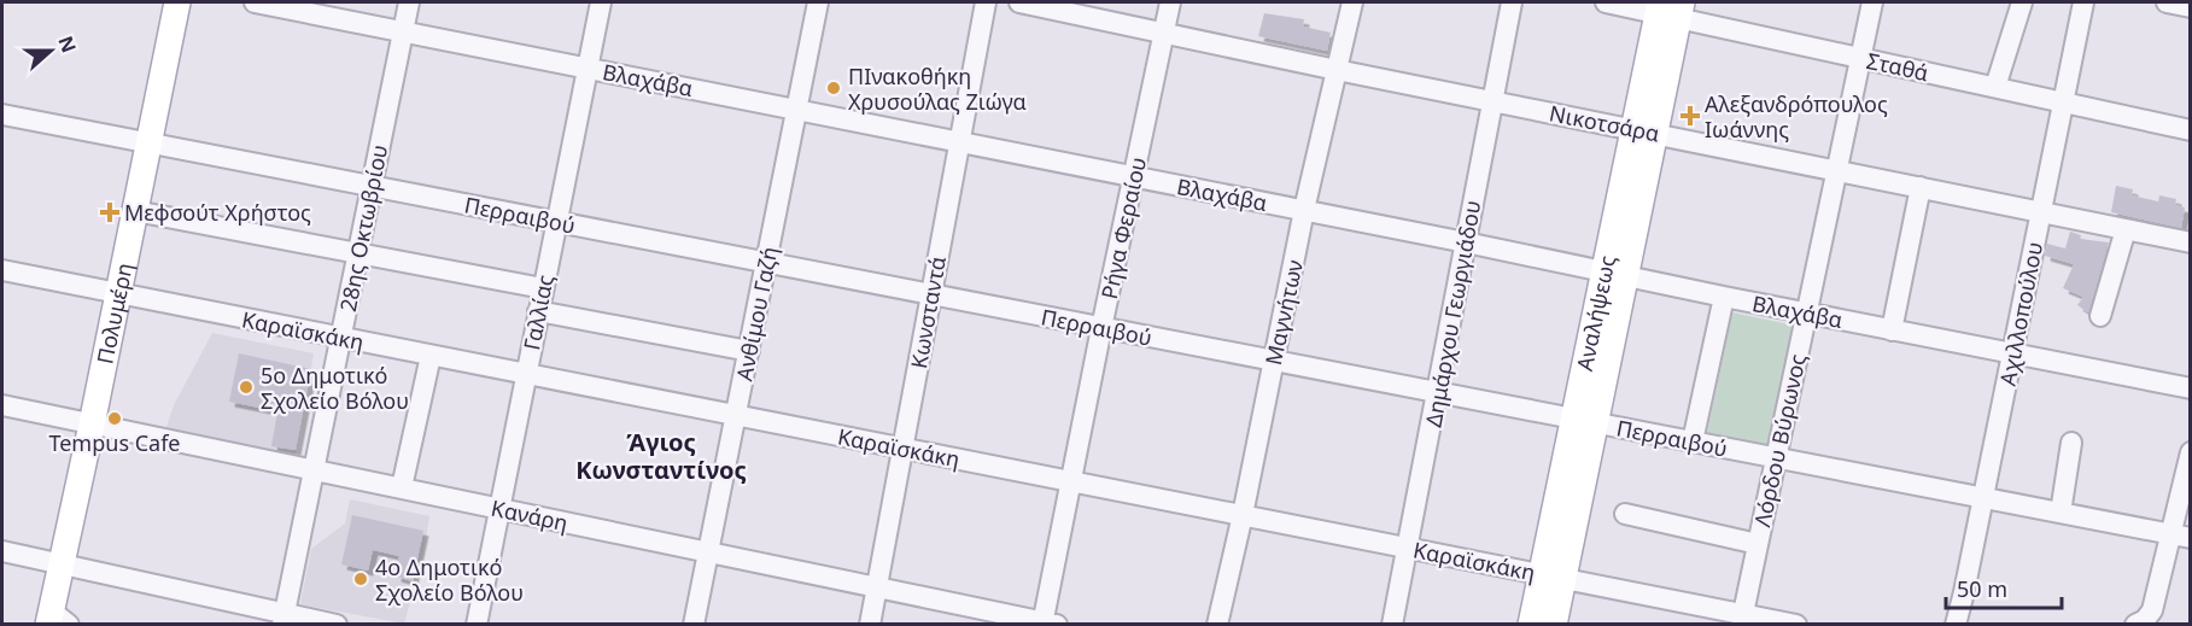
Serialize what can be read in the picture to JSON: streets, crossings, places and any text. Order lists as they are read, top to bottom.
{
  "streets": {
    "main road": ["Πολυμέρη", "Αναλήψεως"],
    "street": [
      "Σταθά",
      "Βλαχάβα",
      "Νικοτσάρα",
      "Περραιβού",
      "28ης Οκτωβρίου",
      "Ρήγα Φεραίου",
      "Γαλλίας",
      "Κωνσταντά",
      "Μαγνήτων",
      "Ανθίμου Γαζή",
      "Δημάρχου Γεωργιάδου",
      "Αχιλλοπούλου",
      "Καραϊσκάκη",
      "Λόρδου Βύρωνος",
      "Κανάρη"
    ]
  },
  "crossings": [
    ["Σταθά", "Αναλήψεως"],
    ["Σταθά", "Αχιλλοπούλου"],
    ["Σταθά", "Λόρδου Βύρωνος"],
    ["Βλαχάβα", "28ης Οκτωβρίου"],
    ["Βλαχάβα", "Ρήγα Φεραίου"],
    ["Βλαχάβα", "Γαλλίας"],
    ["Βλαχάβα", "Κωνσταντά"],
    ["Βλαχάβα", "Μαγνήτων"],
    ["Βλαχάβα", "Ανθίμου Γαζή"],
    ["Βλαχάβα", "Δημάρχου Γεωργιάδου"],
    ["Βλαχάβα", "Αναλήψεως"],
    ["Βλαχάβα", "Αχιλλοπούλου"],
    ["Βλαχάβα", "Λόρδου Βύρωνος"],
    ["Νικοτσάρα", "Ρήγα Φεραίου"],
    ["Νικοτσάρα", "Μαγνήτων"],
    ["Νικοτσάρα", "Δημάρχου Γεωργιάδου"],
    ["Νικοτσάρα", "Αναλήψεως"],
    ["Νικοτσάρα", "Αχιλλοπούλου"],
    ["Νικοτσάρα", "Λόρδου Βύρωνος"],
    ["Περραιβού", "28ης Οκτωβρίου"],
    ["Περραιβού", "Ρήγα Φεραίου"],
    ["Περραιβού", "Γαλλίας"],
    ["Περραιβού", "Κωνσταντά"],
    ["Περραιβού", "Μαγνήτων"],
    ["Περραιβού", "Πολυμέρη"],
    ["Περραιβού", "Ανθίμου Γαζή"],
    ["Περραιβού", "Δημάρχου Γεωργιάδου"],
    ["Περραιβού", "Αναλήψεως"],
    ["Περραιβού", "Αχιλλοπούλου"],
    ["Περραιβού", "Λόρδου Βύρωνος"],
    ["28ης Οκτωβρίου", "Καραϊσκάκη"],
    ["28ης Οκτωβρίου", "Κανάρη"],
    ["Ρήγα Φεραίου", "Καραϊσκάκη"],
    ["Ρήγα Φεραίου", "Κανάρη"],
    ["Γαλλίας", "Καραϊσκάκη"],
    ["Γαλλίας", "Κανάρη"],
    ["Κωνσταντά", "Καραϊσκάκη"],
    ["Κωνσταντά", "Κανάρη"],
    ["Μαγνήτων", "Καραϊσκάκη"],
    ["Πολυμέρη", "Καραϊσκάκη"],
    ["Πολυμέρη", "Κανάρη"],
    ["Ανθίμου Γαζή", "Καραϊσκάκη"],
    ["Ανθίμου Γαζή", "Κανάρη"],
    ["Δημάρχου Γεωργιάδου", "Καραϊσκάκη"],
    ["Αναλήψεως", "Καραϊσκάκη"],
    ["Καραϊσκάκη", "Λόρδου Βύρωνος"]
  ],
  "districts": ["Άγιος Κωνσταντίνος"],
  "places": {
    "other": [
      "ΠΙνακοθήκη Χρυσούλας Ζιώγα",
      "5ο Δημοτικό Σχολείο Βόλου",
      "Tempus Cafe",
      "4ο Δημοτικό Σχολείο Βόλου"
    ],
    "health": ["Αλεξανδρόπουλος Ιωάννης", "Μεφσούτ Χρήστος"]
  },
  "scale_bar": "50 m",
  "north": "right"
}
